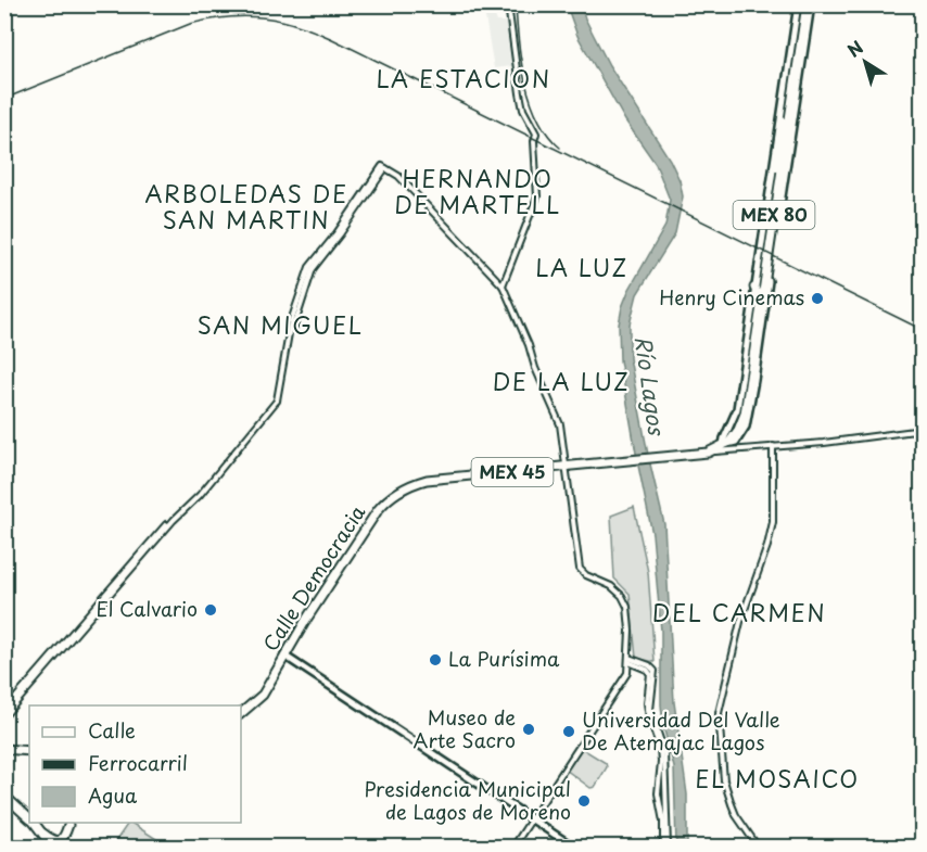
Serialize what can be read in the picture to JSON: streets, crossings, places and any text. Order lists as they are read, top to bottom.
{
  "streets": {
    "highway": ["MEX 80", "MEX 45", "Calle Democracia"]
  },
  "crossings": [
    ["MEX 80", "MEX 45"],
    ["MEX 45", "Calle Democracia"]
  ],
  "districts": [
    "LA ESTACION",
    "HERNANDO DE MARTELL",
    "ARBOLEDAS DE SAN MARTIN",
    "LA LUZ",
    "SAN MIGUEL",
    "DE LA LUZ",
    "DEL CARMEN",
    "EL MOSAICO"
  ],
  "water": ["Río Lagos"],
  "places": [
    "Henry Cinemas",
    "El Calvario",
    "La Purísima",
    "Museo de Arte Sacro",
    "Universidad Del Valle De Atemajac Lagos",
    "Presidencia Municipal de Lagos de Moreno"
  ],
  "legend": ["Calle", "Ferrocarril", "Agua"],
  "north": "top left"
}
